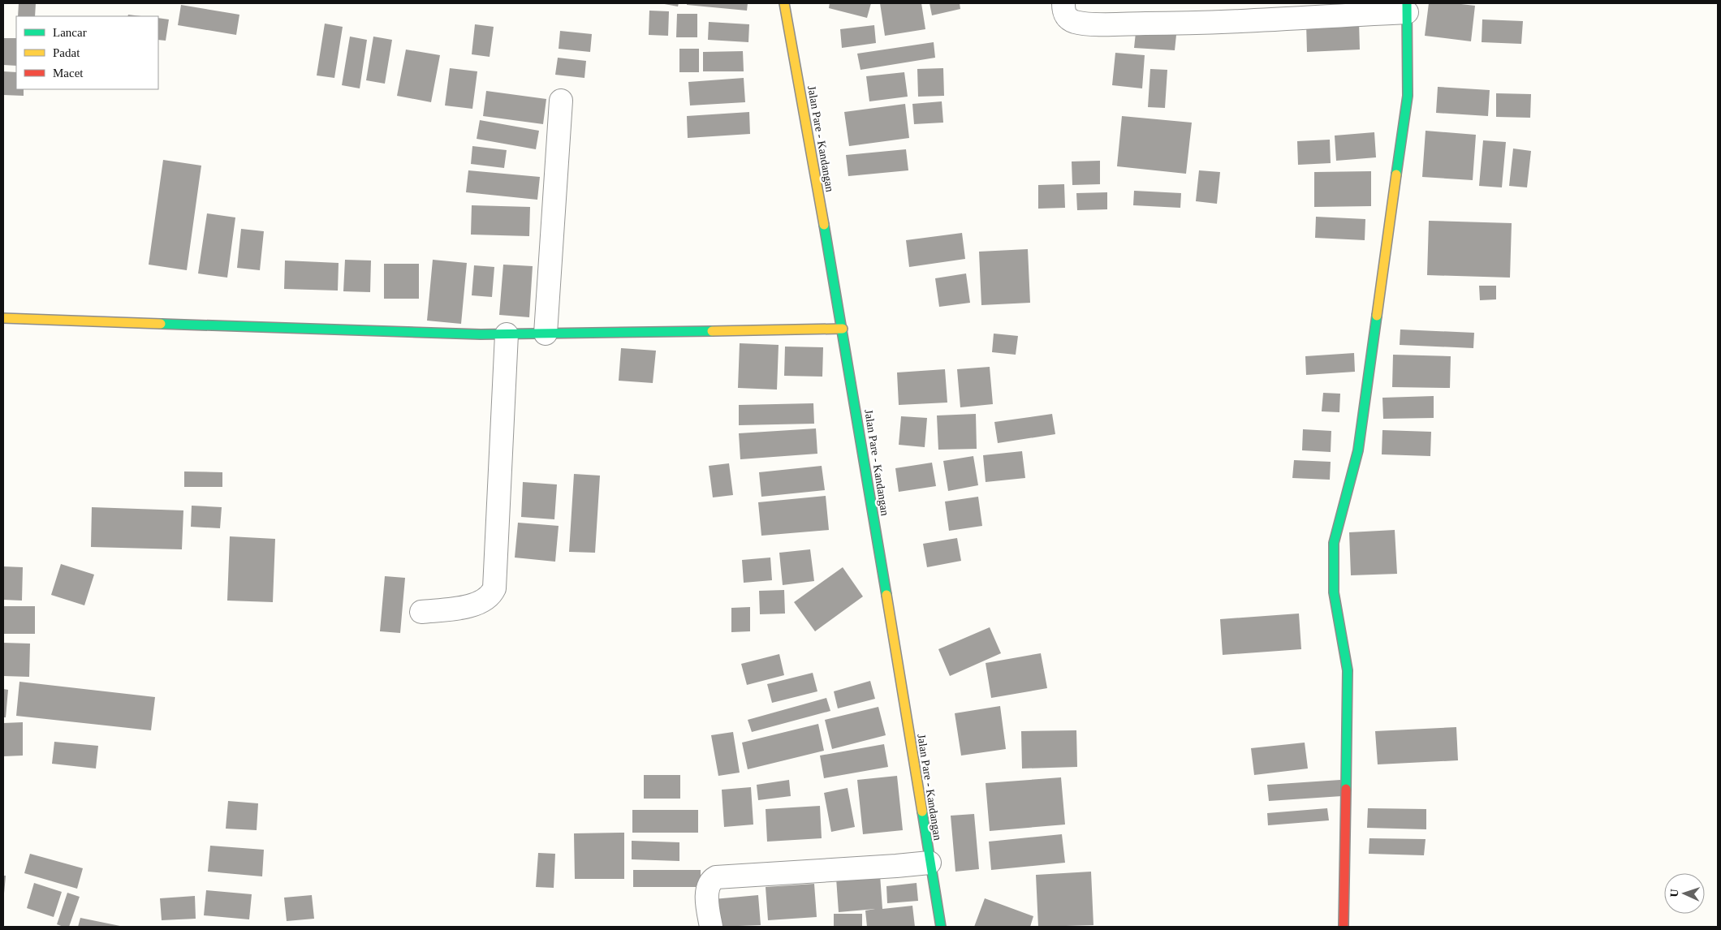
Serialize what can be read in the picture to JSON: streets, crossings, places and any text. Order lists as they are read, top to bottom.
{
  "streets": {
    "street": ["Jalan Pare - Kandangan"]
  },
  "legend": ["Lancar", "Padat", "Macet"],
  "north": "left"
}
